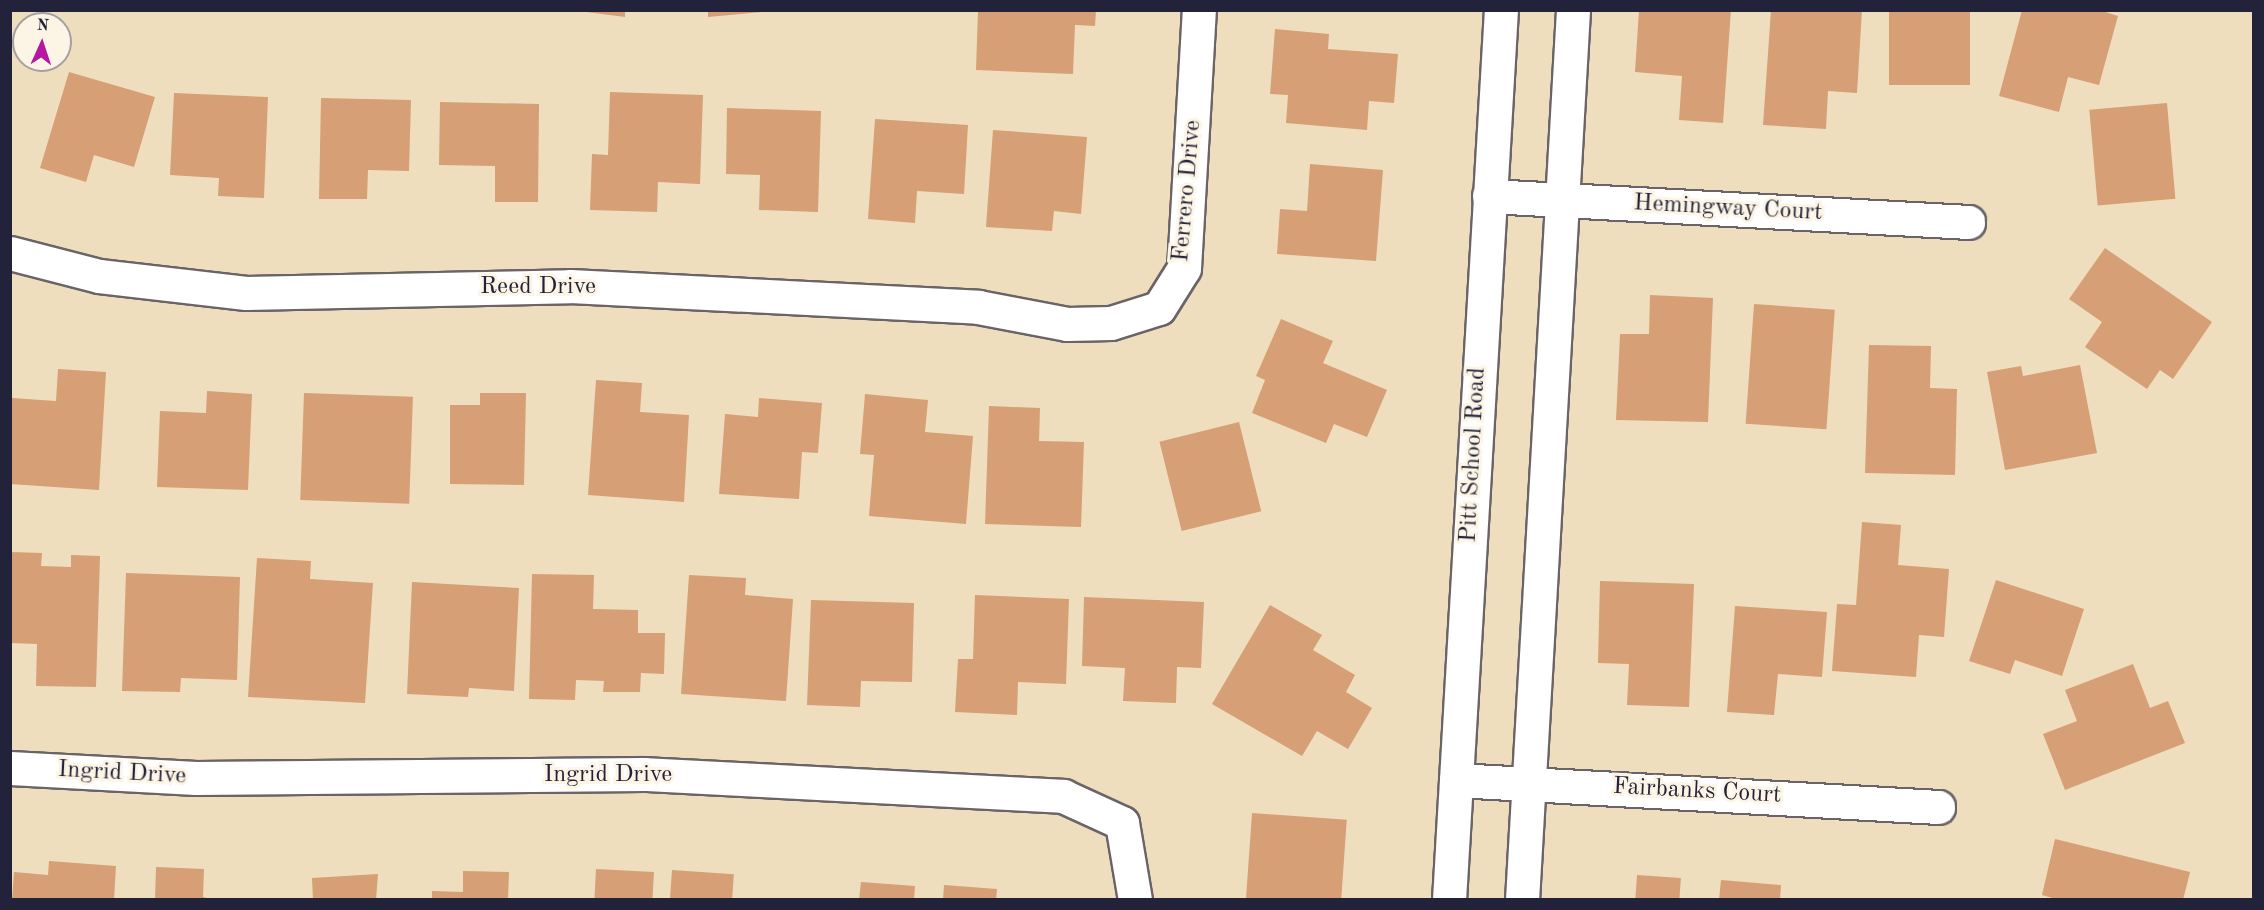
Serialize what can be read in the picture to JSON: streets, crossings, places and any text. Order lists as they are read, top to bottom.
{
  "streets": {
    "street": [
      "Ferrero Drive",
      "Hemingway Court",
      "Reed Drive",
      "Pitt School Road",
      "Ingrid Drive",
      "Fairbanks Court"
    ]
  },
  "crossings": [
    ["Ferrero Drive", "Reed Drive"],
    ["Hemingway Court", "Pitt School Road"],
    ["Pitt School Road", "Fairbanks Court"]
  ],
  "north": "top"
}
